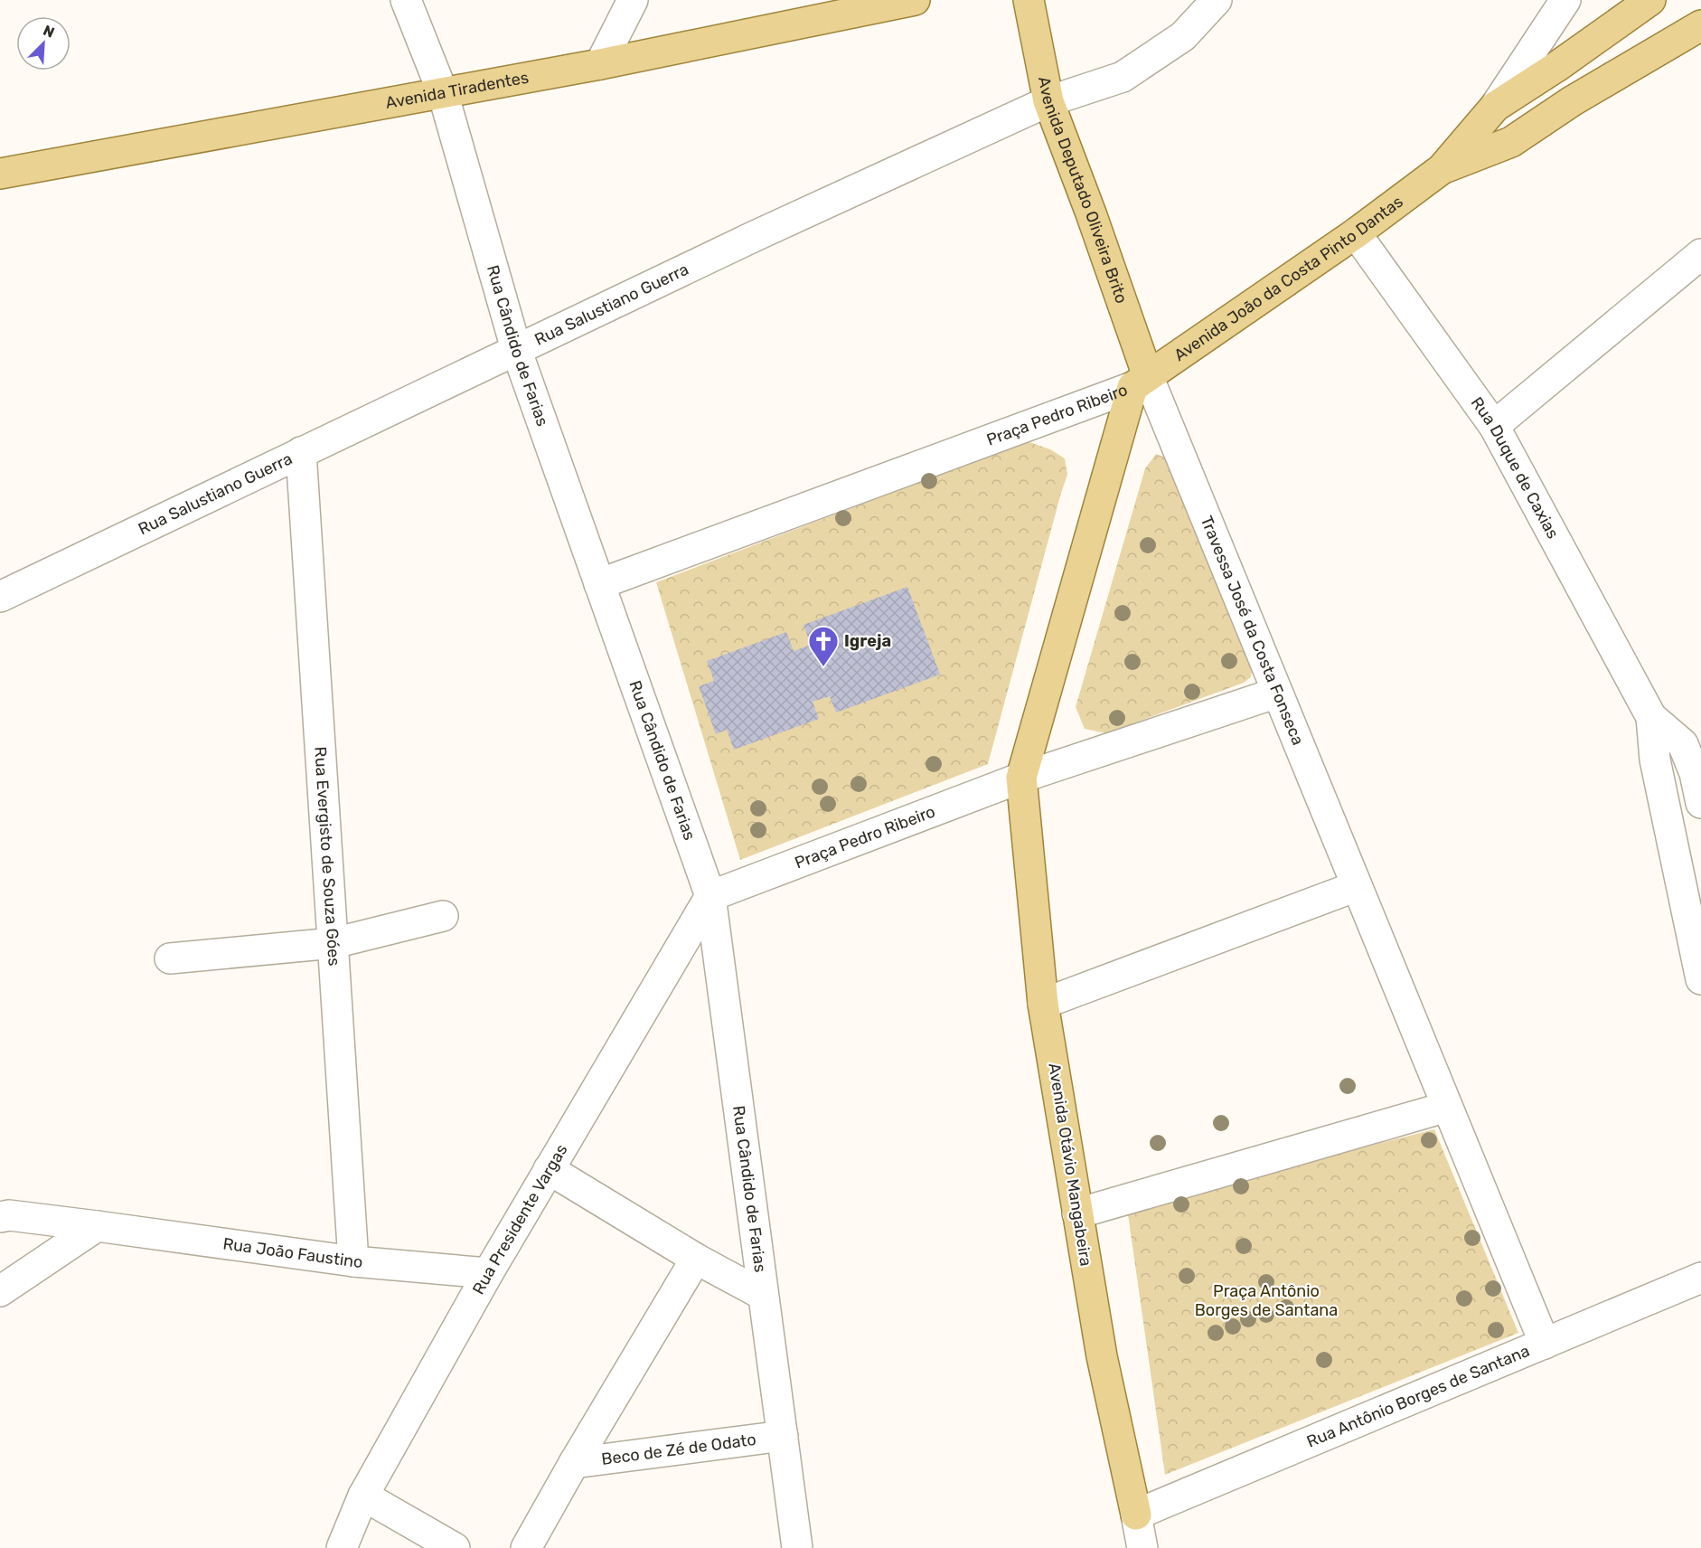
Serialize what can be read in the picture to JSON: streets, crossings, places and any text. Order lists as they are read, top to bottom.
{
  "streets": {
    "main road": [
      "Avenida Tiradentes",
      "Avenida Deputado Oliveira Brito",
      "Avenida João da Costa Pinto Dantas",
      "Praça Pedro Ribeiro",
      "Avenida Otávio Mangabeira"
    ],
    "street": [
      "Rua Salustiano Guerra",
      "Rua Cândido de Farias",
      "Rua Duque de Caxias",
      "Travessa José da Costa Fonseca",
      "Rua Evergisto de Souza Góes",
      "Rua Presidente Vargas",
      "Rua João Faustino",
      "Rua Antônio Borges de Santana",
      "Beco de Zé de Odato"
    ]
  },
  "crossings": [
    ["Avenida Tiradentes", "Rua Cândido de Farias"],
    ["Avenida Deputado Oliveira Brito", "Avenida João da Costa Pinto Dantas"],
    ["Avenida Deputado Oliveira Brito", "Rua Salustiano Guerra"],
    ["Avenida Deputado Oliveira Brito", "Praça Pedro Ribeiro"],
    ["Avenida Deputado Oliveira Brito", "Travessa José da Costa Fonseca"],
    ["Avenida João da Costa Pinto Dantas", "Praça Pedro Ribeiro"],
    ["Avenida João da Costa Pinto Dantas", "Rua Duque de Caxias"],
    ["Avenida João da Costa Pinto Dantas", "Travessa José da Costa Fonseca"],
    ["Rua Salustiano Guerra", "Rua Cândido de Farias"],
    ["Rua Salustiano Guerra", "Rua Evergisto de Souza Góes"],
    ["Rua Cândido de Farias", "Praça Pedro Ribeiro"],
    ["Rua Cândido de Farias", "Rua Presidente Vargas"],
    ["Rua Cândido de Farias", "Beco de Zé de Odato"],
    ["Praça Pedro Ribeiro", "Travessa José da Costa Fonseca"],
    ["Praça Pedro Ribeiro", "Avenida Otávio Mangabeira"],
    ["Praça Pedro Ribeiro", "Rua Presidente Vargas"],
    ["Rua Evergisto de Souza Góes", "Rua João Faustino"],
    ["Avenida Otávio Mangabeira", "Rua Antônio Borges de Santana"],
    ["Rua Presidente Vargas", "Rua João Faustino"]
  ],
  "parks": ["Praça Antônio Borges de Santana"],
  "places": {
    "church": ["Igreja"]
  },
  "north": "top right"
}
